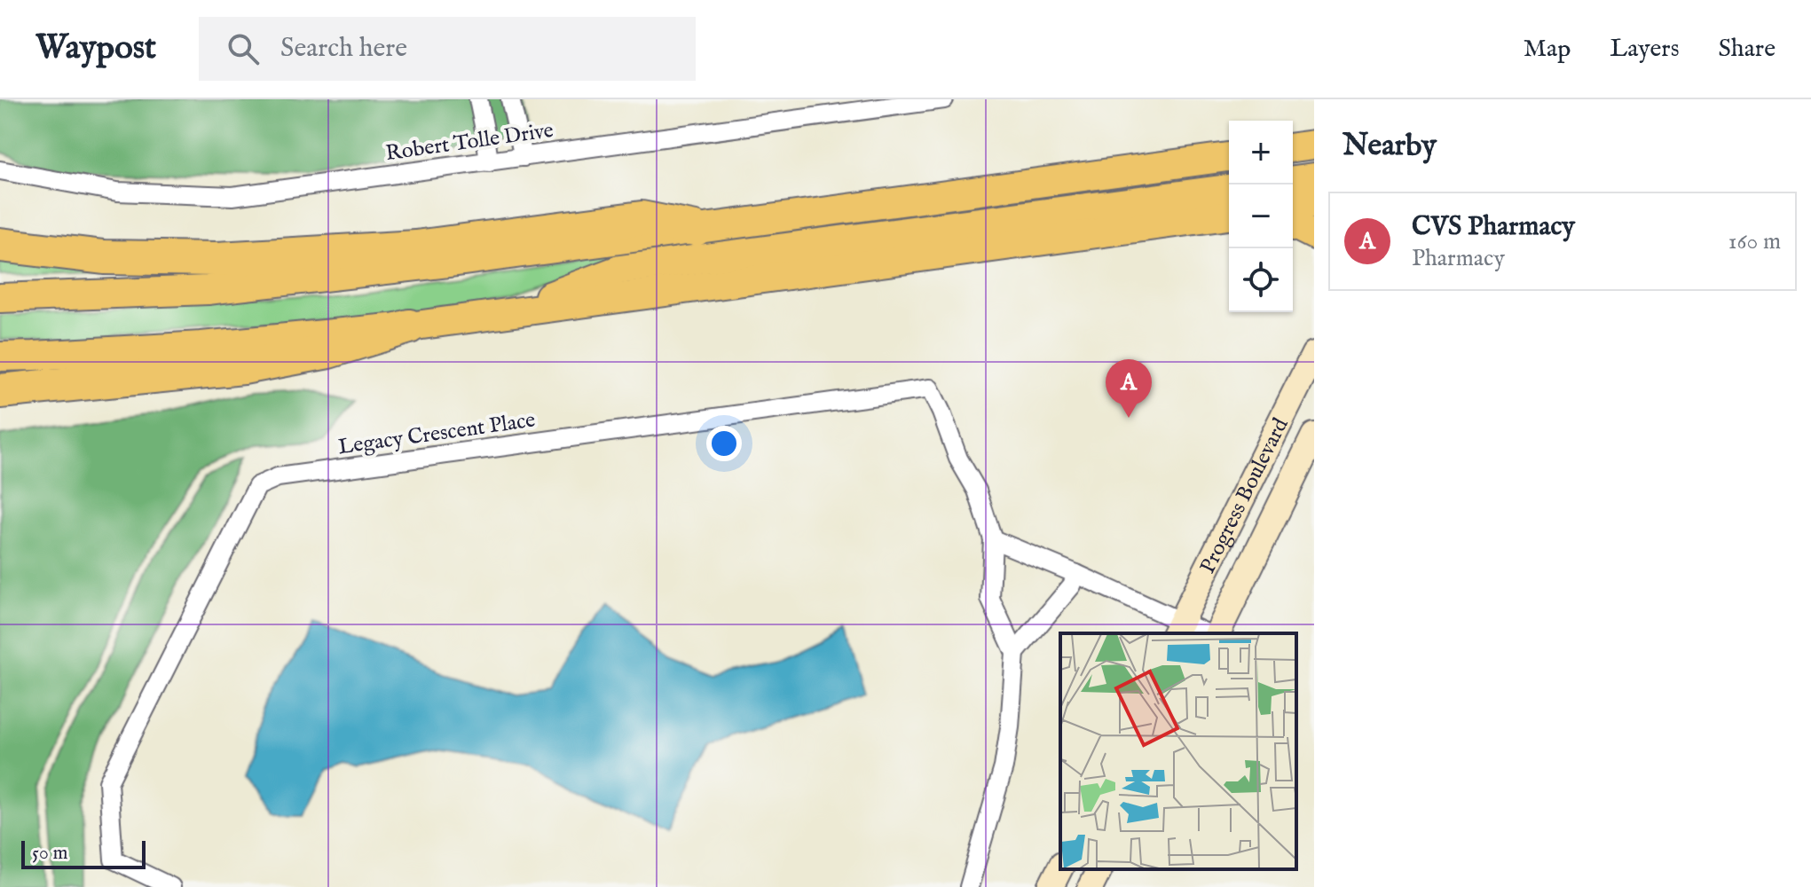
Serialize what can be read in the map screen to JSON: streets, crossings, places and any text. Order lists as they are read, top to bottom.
{
  "streets": {
    "main road": ["Progress Boulevard"],
    "street": ["Robert Tolle Drive", "Legacy Crescent Place"]
  },
  "scale_bar": "50 m",
  "page": {
    "header": "Waypost",
    "search": "Search here",
    "nav": ["Map", "Layers", "Share"],
    "heading": "Nearby",
    "map_buttons": ["+", "−"],
    "list": [
      {
        "mark": "A",
        "name": "CVS Pharmacy",
        "note": "Pharmacy",
        "value": "160 m"
      }
    ],
    "pins": "A",
    "scale": "50 m"
  }
}
